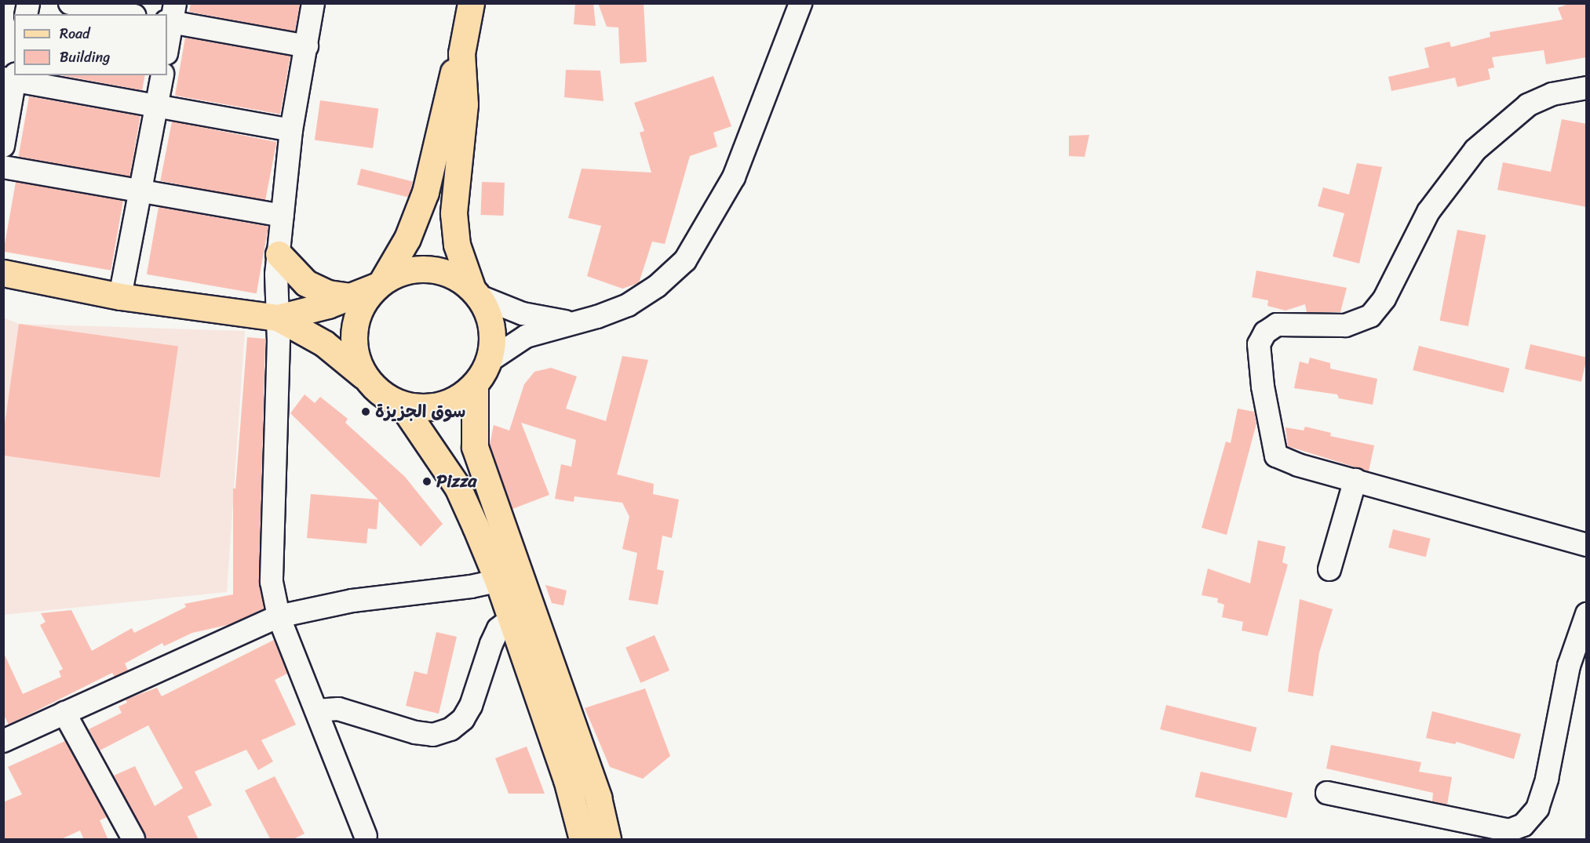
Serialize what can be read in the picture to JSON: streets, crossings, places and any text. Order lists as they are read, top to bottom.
{
  "places": ["سوق الجزيزة", "Pizza"],
  "legend": ["Road", "Building"]
}
